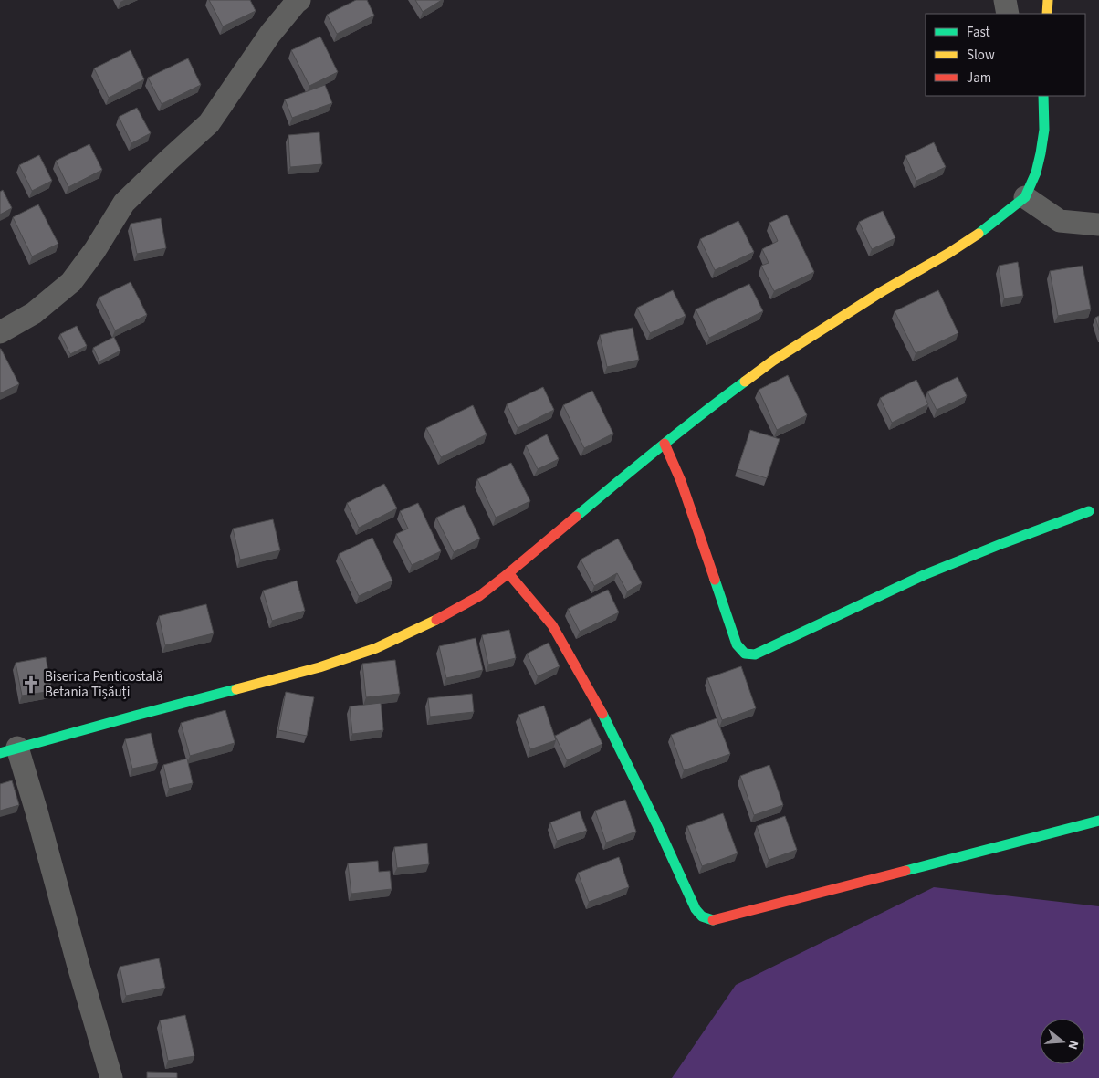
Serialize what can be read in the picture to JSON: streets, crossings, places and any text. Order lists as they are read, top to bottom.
{
  "places": {
    "church": ["Biserica Penticostală Betania Tișăuți"]
  },
  "legend": ["Fast", "Slow", "Jam"],
  "north": "right"
}
